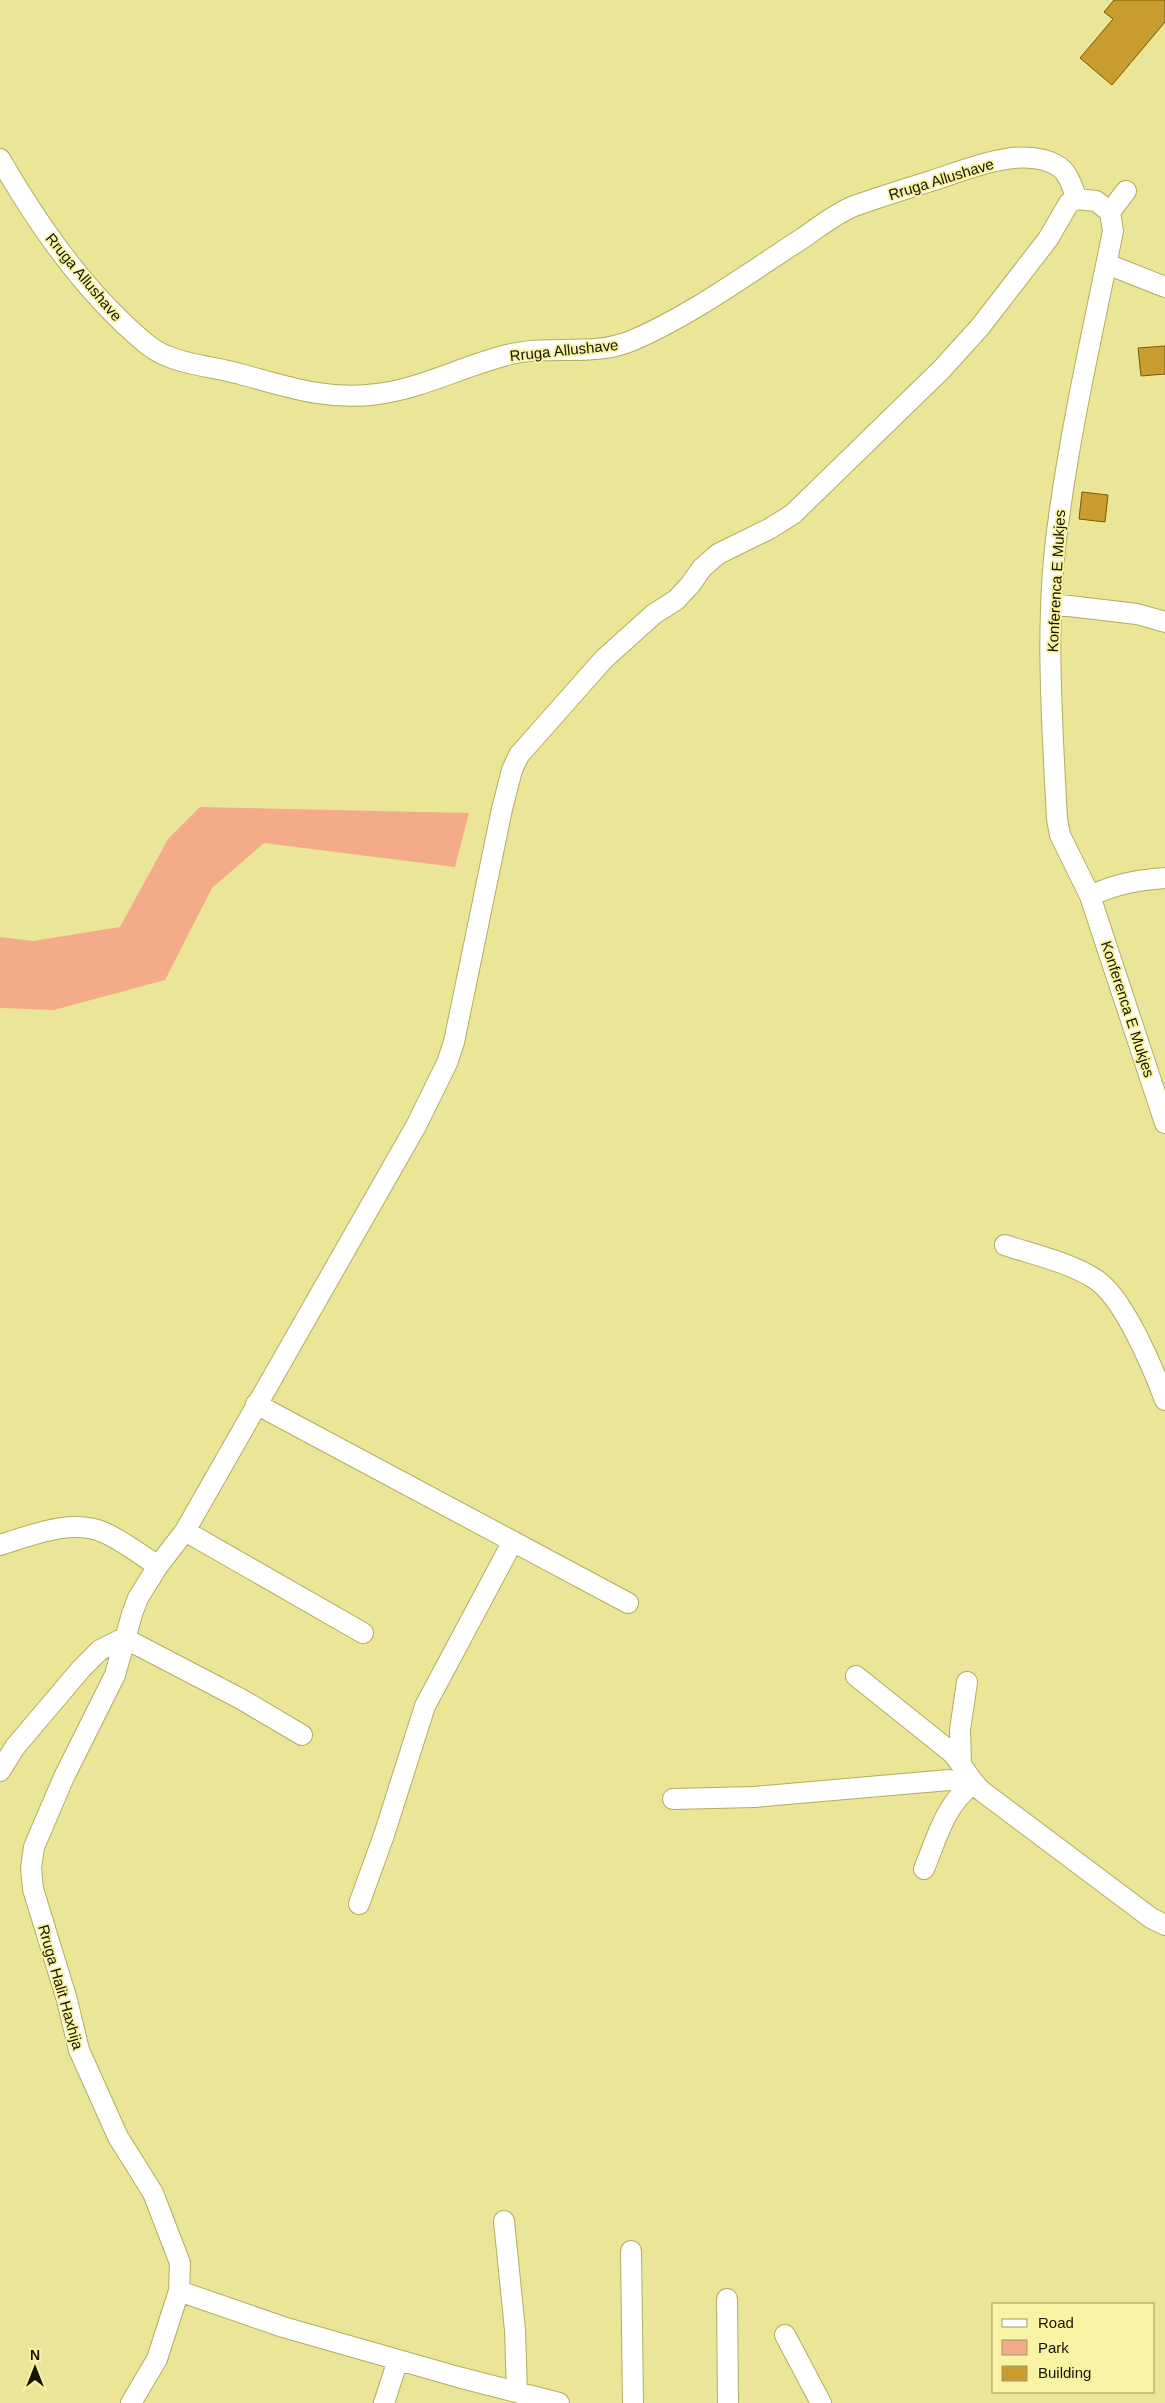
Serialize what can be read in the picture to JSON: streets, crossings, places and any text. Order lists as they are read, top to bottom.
{
  "streets": {
    "street": ["Rruga Allushave", "Konferenca E Mukjes", "Rruga Halit Haxhija"]
  },
  "crossings": [
    ["Rruga Allushave", "Rruga Halit Haxhija"]
  ],
  "legend": ["Road", "Park", "Building"],
  "north": "top"
}
